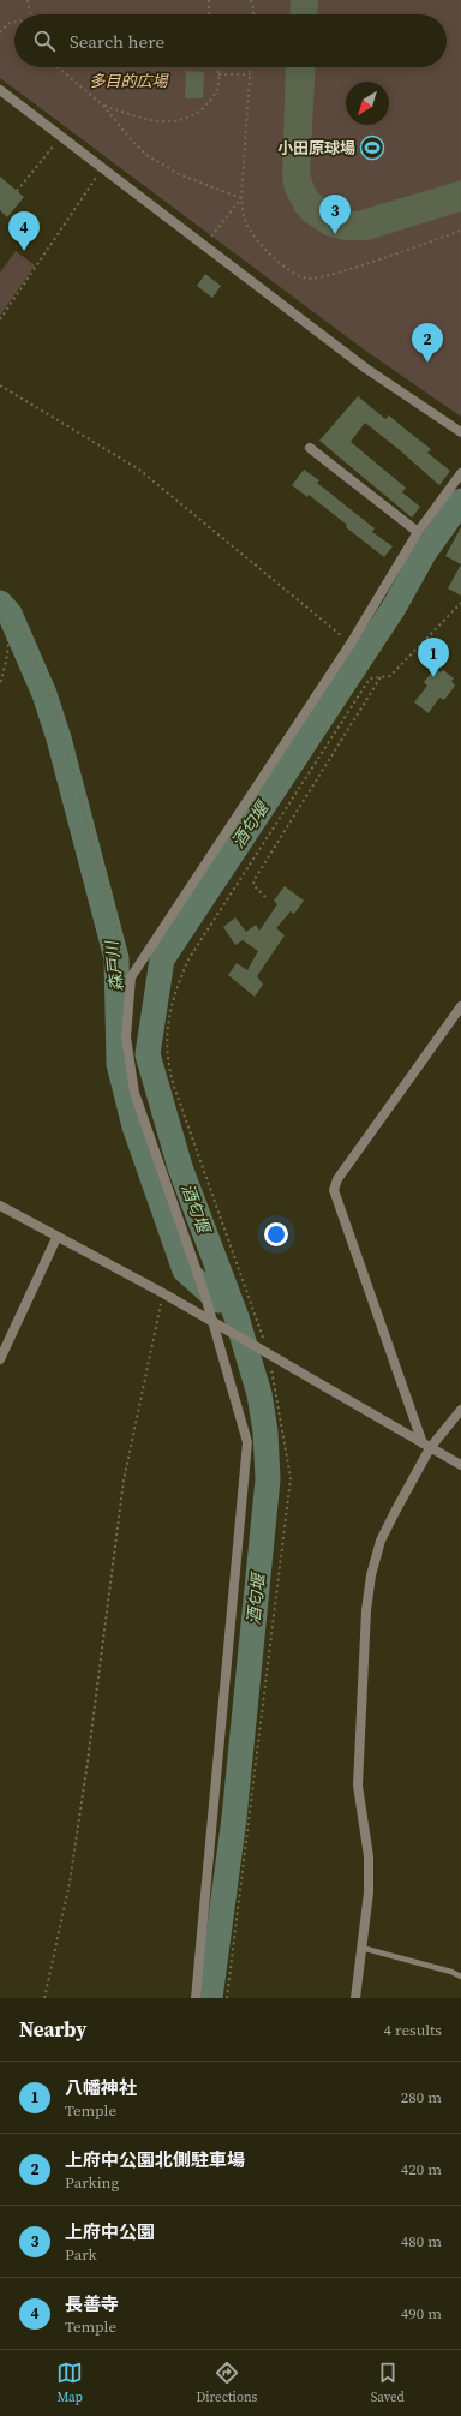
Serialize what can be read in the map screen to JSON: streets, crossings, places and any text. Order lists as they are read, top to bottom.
{
  "water": ["酒匂堰", "森戸川"],
  "parks": ["多目的広場"],
  "places": {
    "sports": ["小田原球場"]
  },
  "north": "bottom left",
  "page": {
    "search": "Search here",
    "pins": [
      "3",
      "4",
      "2",
      "1"
    ],
    "heading": ["Nearby", "4 results"],
    "list": [
      {
        "mark": "1",
        "name": "八幡神社",
        "note": "Temple",
        "value": "280 m"
      },
      {
        "mark": "2",
        "name": "上府中公園北側駐車場",
        "note": "Parking",
        "value": "420 m"
      },
      {
        "mark": "3",
        "name": "上府中公園",
        "note": "Park",
        "value": "480 m"
      },
      {
        "mark": "4",
        "name": "長善寺",
        "note": "Temple",
        "value": "490 m"
      }
    ],
    "nav": ["Map", "Directions", "Saved"]
  }
}
